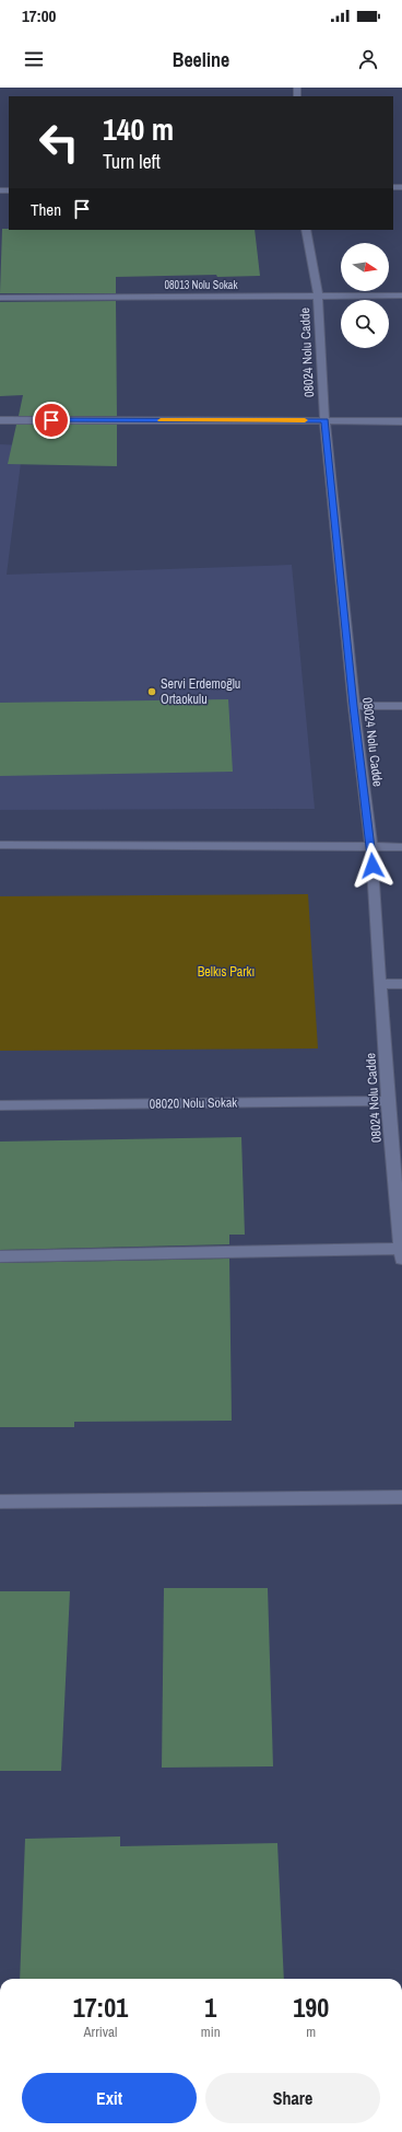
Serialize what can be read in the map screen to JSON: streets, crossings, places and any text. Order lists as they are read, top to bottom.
{
  "streets": {
    "street": ["08013 Nolu Sokak", "08024 Nolu Cadde", "08020 Nolu Sokak"]
  },
  "crossings": [
    ["08013 Nolu Sokak", "08024 Nolu Cadde"],
    ["08024 Nolu Cadde", "08020 Nolu Sokak"]
  ],
  "parks": ["Belkıs Parkı"],
  "places": ["Servi Erdemoğlu Ortaokulu"],
  "north": "right",
  "page": {
    "status": "17:00",
    "header": "Beeline",
    "turn": ["140 m", "Turn left"],
    "then": "Then",
    "eta": [
      "17:01",
      "Arrival",
      "1",
      "min",
      "190",
      "m"
    ],
    "buttons": ["Exit", "Share"]
  }
}
